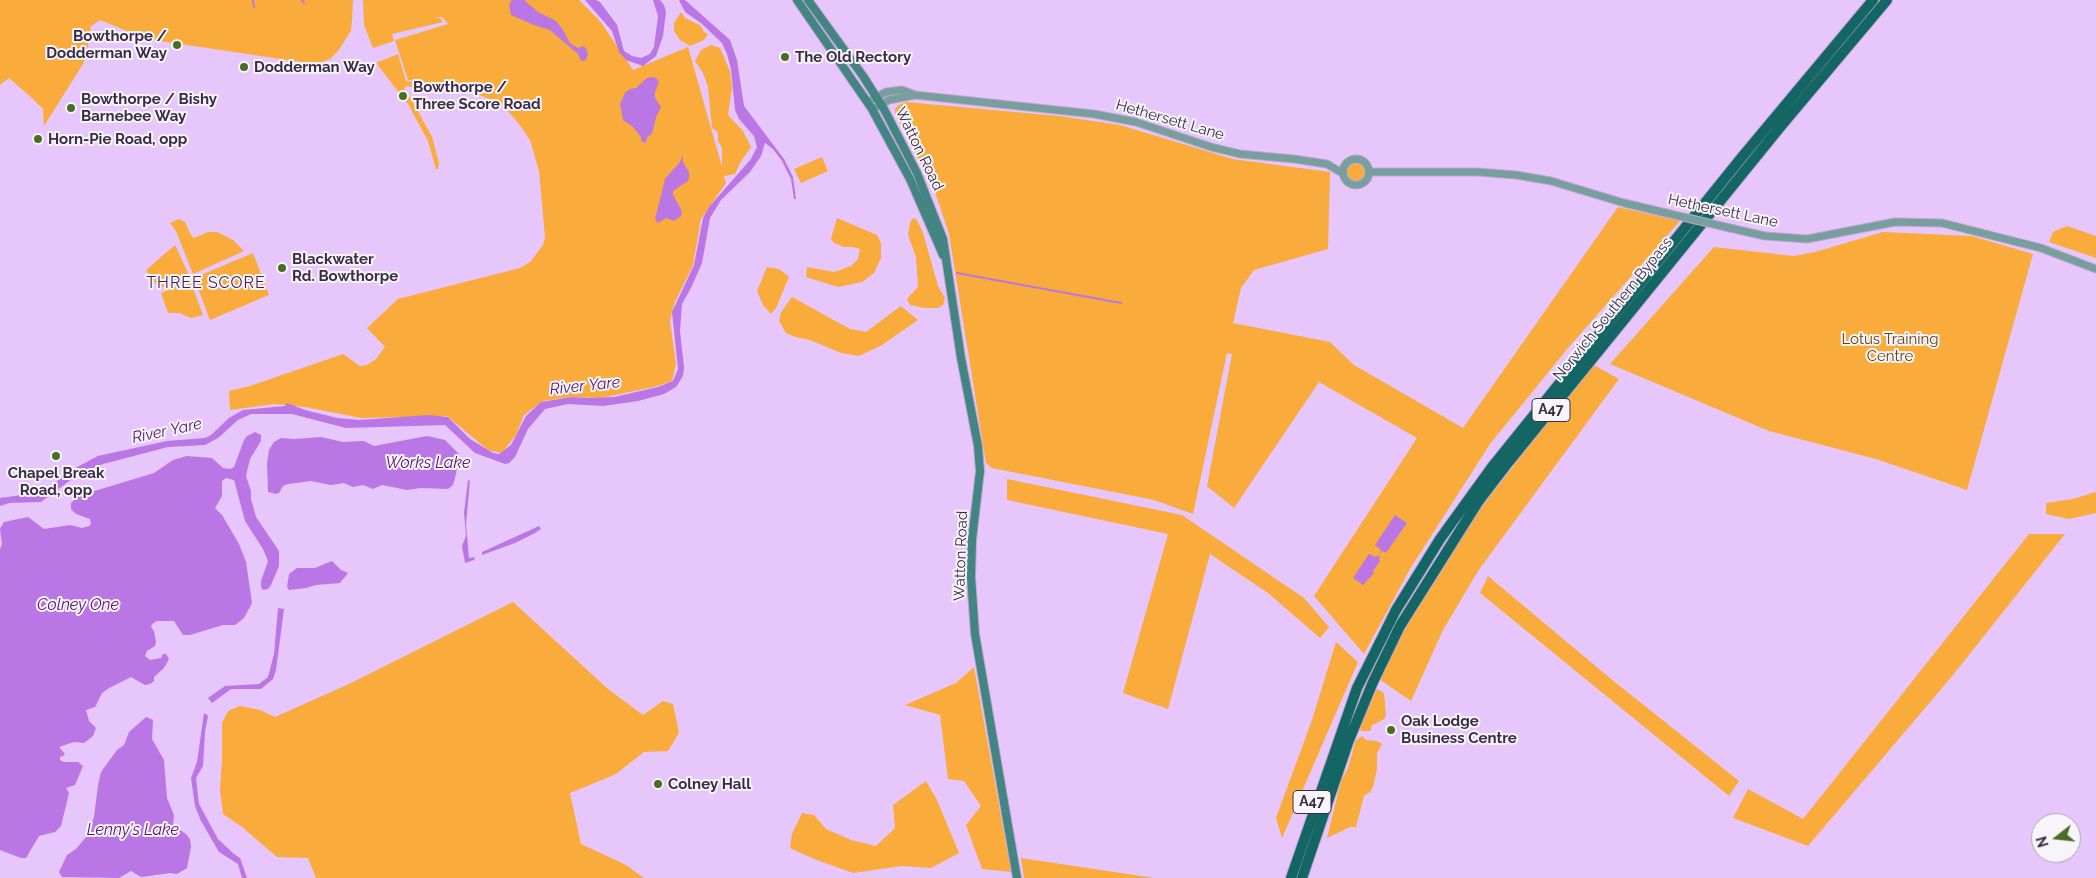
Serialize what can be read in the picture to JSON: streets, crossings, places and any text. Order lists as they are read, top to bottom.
{
  "streets": {
    "highway": ["Norwich Southern Bypass", "A47"],
    "main road": ["Watton Road"],
    "street": ["Hethersett Lane"]
  },
  "crossings": [
    ["Hethersett Lane", "Watton Road"],
    ["Norwich Southern Bypass", "A47"]
  ],
  "districts": ["THREE SCORE"],
  "water": [
    "River Yare",
    "Works Lake",
    "Colney One",
    "Lenny's Lake"
  ],
  "parks": ["Lotus Training Centre"],
  "places": [
    "Bowthorpe / Dodderman Way",
    "The Old Rectory",
    "Dodderman Way",
    "Bowthorpe / Three Score Road",
    "Bowthorpe / Bishy Barnebee Way",
    "Horn-Pie Road, opp",
    "Blackwater Rd. Bowthorpe",
    "Chapel Break Road, opp",
    "Oak Lodge Business Centre",
    "Colney Hall"
  ],
  "north": "left"
}
